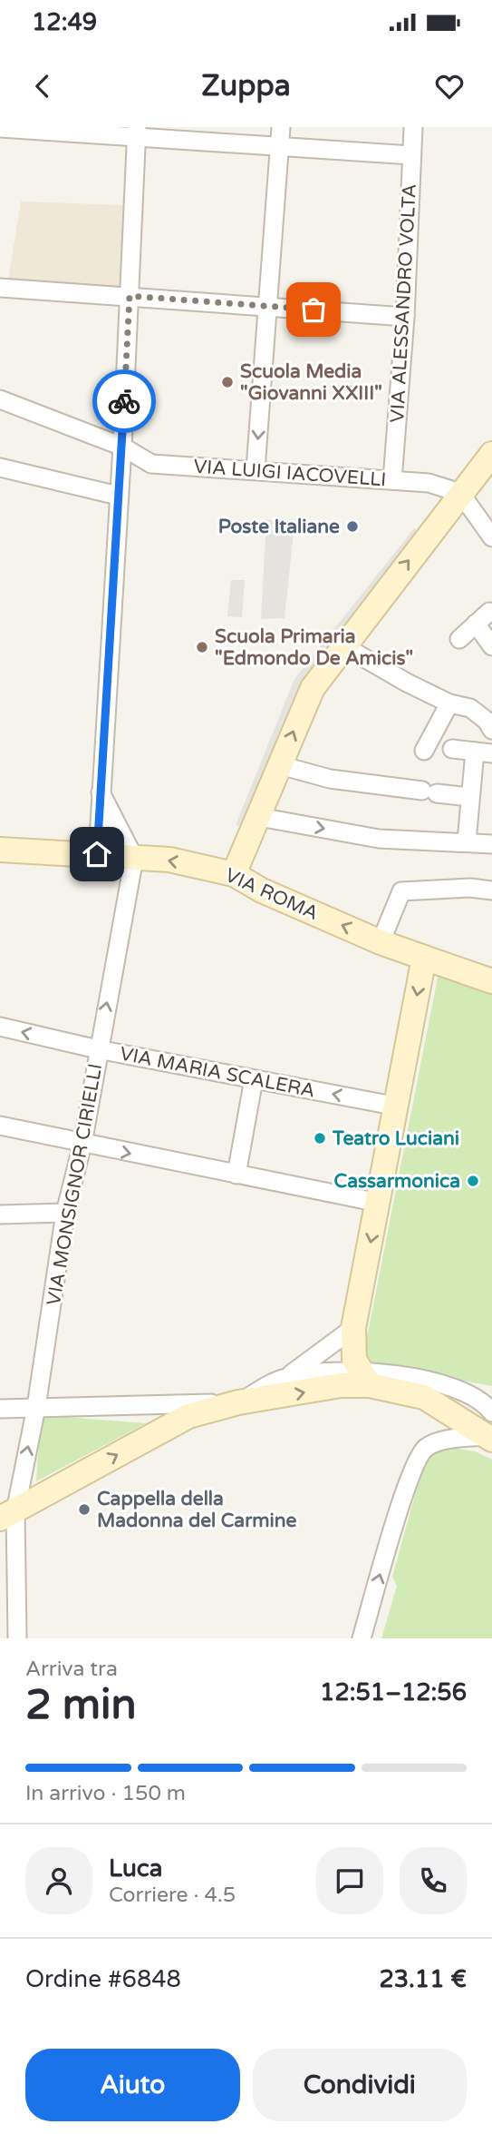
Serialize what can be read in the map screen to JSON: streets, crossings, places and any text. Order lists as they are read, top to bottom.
{
  "streets": {
    "street": [
      "VIA ALESSANDRO VOLTA",
      "VIA LUIGI IACOVELLI",
      "VIA ROMA",
      "VIA MARIA SCALERA",
      "VIA MONSIGNOR CIRIELLI"
    ]
  },
  "crossings": [
    ["VIA ALESSANDRO VOLTA", "VIA LUIGI IACOVELLI"],
    ["VIA ROMA", "VIA MONSIGNOR CIRIELLI"],
    ["VIA MARIA SCALERA", "VIA MONSIGNOR CIRIELLI"]
  ],
  "one_way": ["VIA MONSIGNOR CIRIELLI"],
  "places": [
    "Scuola Media \"Giovanni XXIII\"",
    "Poste Italiane",
    "Scuola Primaria \"Edmondo De Amicis\"",
    "Teatro Luciani",
    "Cassarmonica",
    "Cappella della Madonna del Carmine"
  ],
  "page": {
    "status": "12:49",
    "header": "Zuppa",
    "heading": ["2 min", "Arriva tra", "12:51–12:56"],
    "panel": [
      "Luca",
      "Corriere · 4.5",
      "Ordine #6848",
      "23.11 €"
    ],
    "bar": "In arrivo · 150 m",
    "buttons": ["Aiuto", "Condividi"]
  }
}
